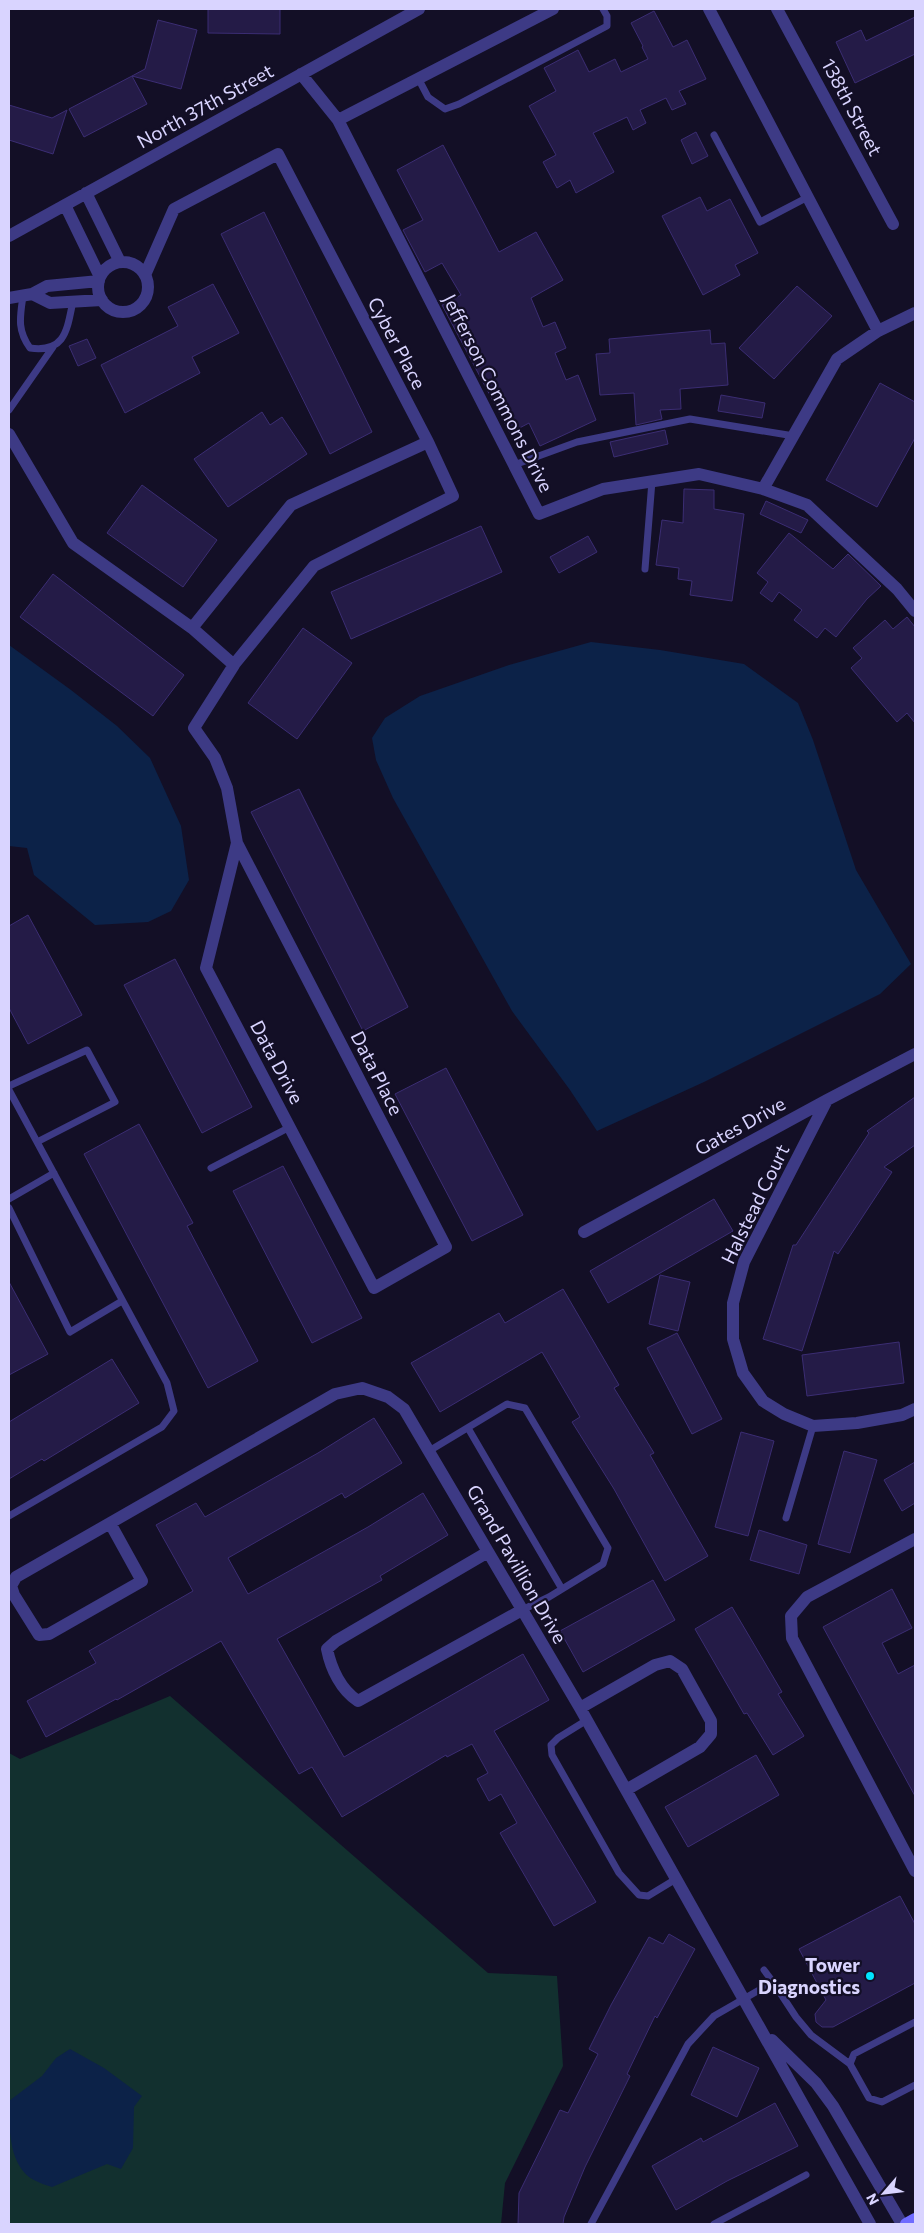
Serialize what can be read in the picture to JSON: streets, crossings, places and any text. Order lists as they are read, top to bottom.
{
  "streets": {
    "street": [
      "North 37th Street",
      "138th Street",
      "Cyber Place",
      "Jefferson Commons Drive",
      "Data Drive",
      "Data Place",
      "Gates Drive",
      "Halstead Court",
      "Grand Pavillion Drive"
    ]
  },
  "crossings": [
    ["North 37th Street", "Jefferson Commons Drive"],
    ["Data Drive", "Data Place"],
    ["Gates Drive", "Halstead Court"]
  ],
  "places": ["Tower Diagnostics"],
  "north": "bottom left"
}
